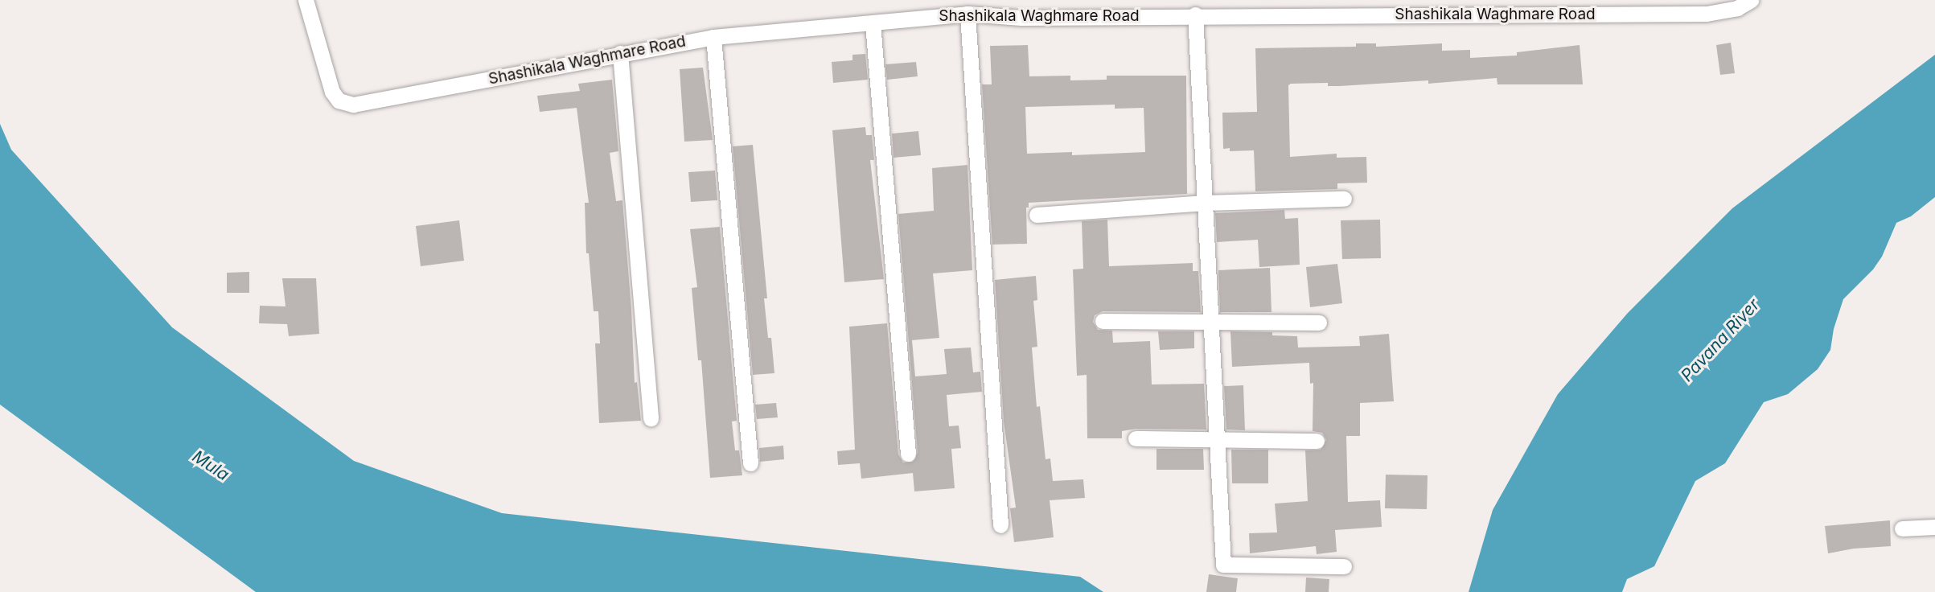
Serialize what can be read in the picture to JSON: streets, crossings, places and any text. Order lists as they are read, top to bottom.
{
  "streets": {
    "street": ["Shashikala Waghmare Road"]
  },
  "water": ["Pavana River", "Mula"]
}
